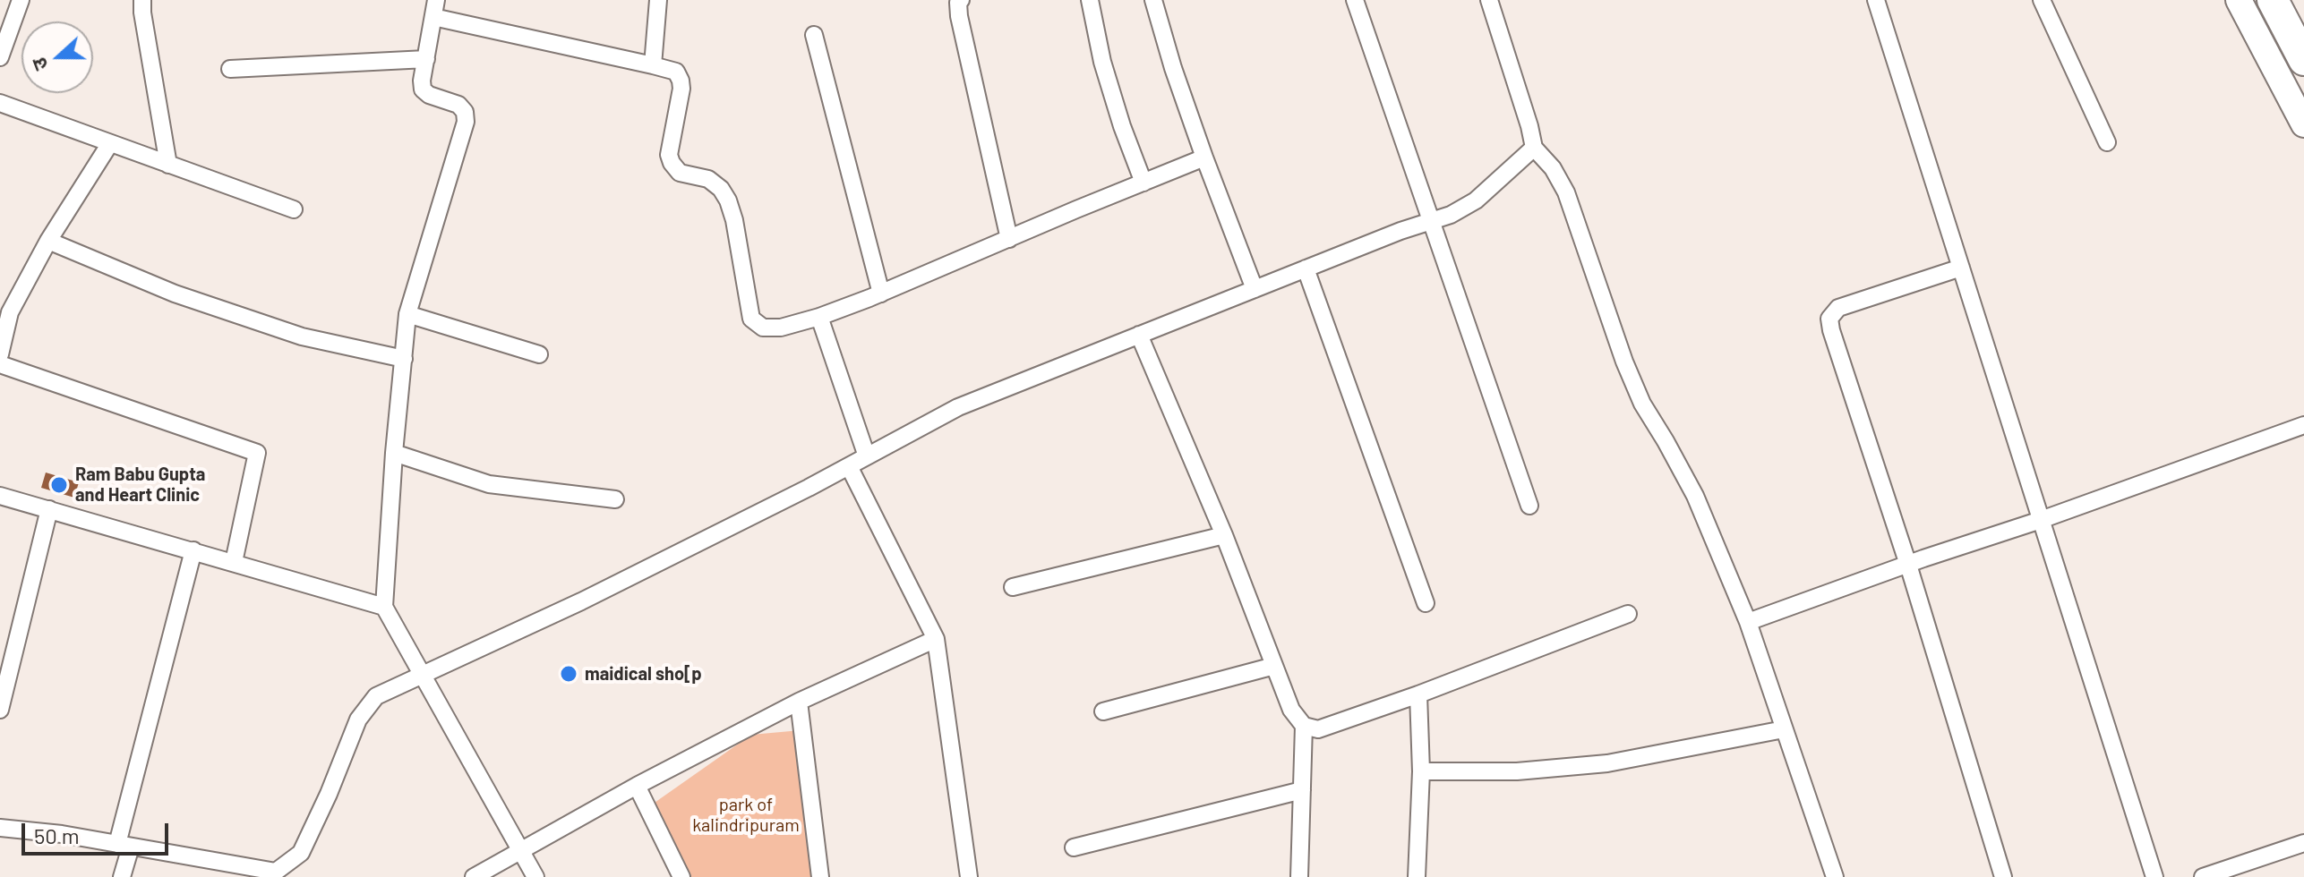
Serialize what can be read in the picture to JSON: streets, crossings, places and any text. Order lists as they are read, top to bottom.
{
  "parks": ["park of kalindripuram"],
  "places": ["Ram Babu Gupta and Heart Clinic", "maidical sho[p"],
  "scale_bar": "50 m",
  "north": "left"
}
